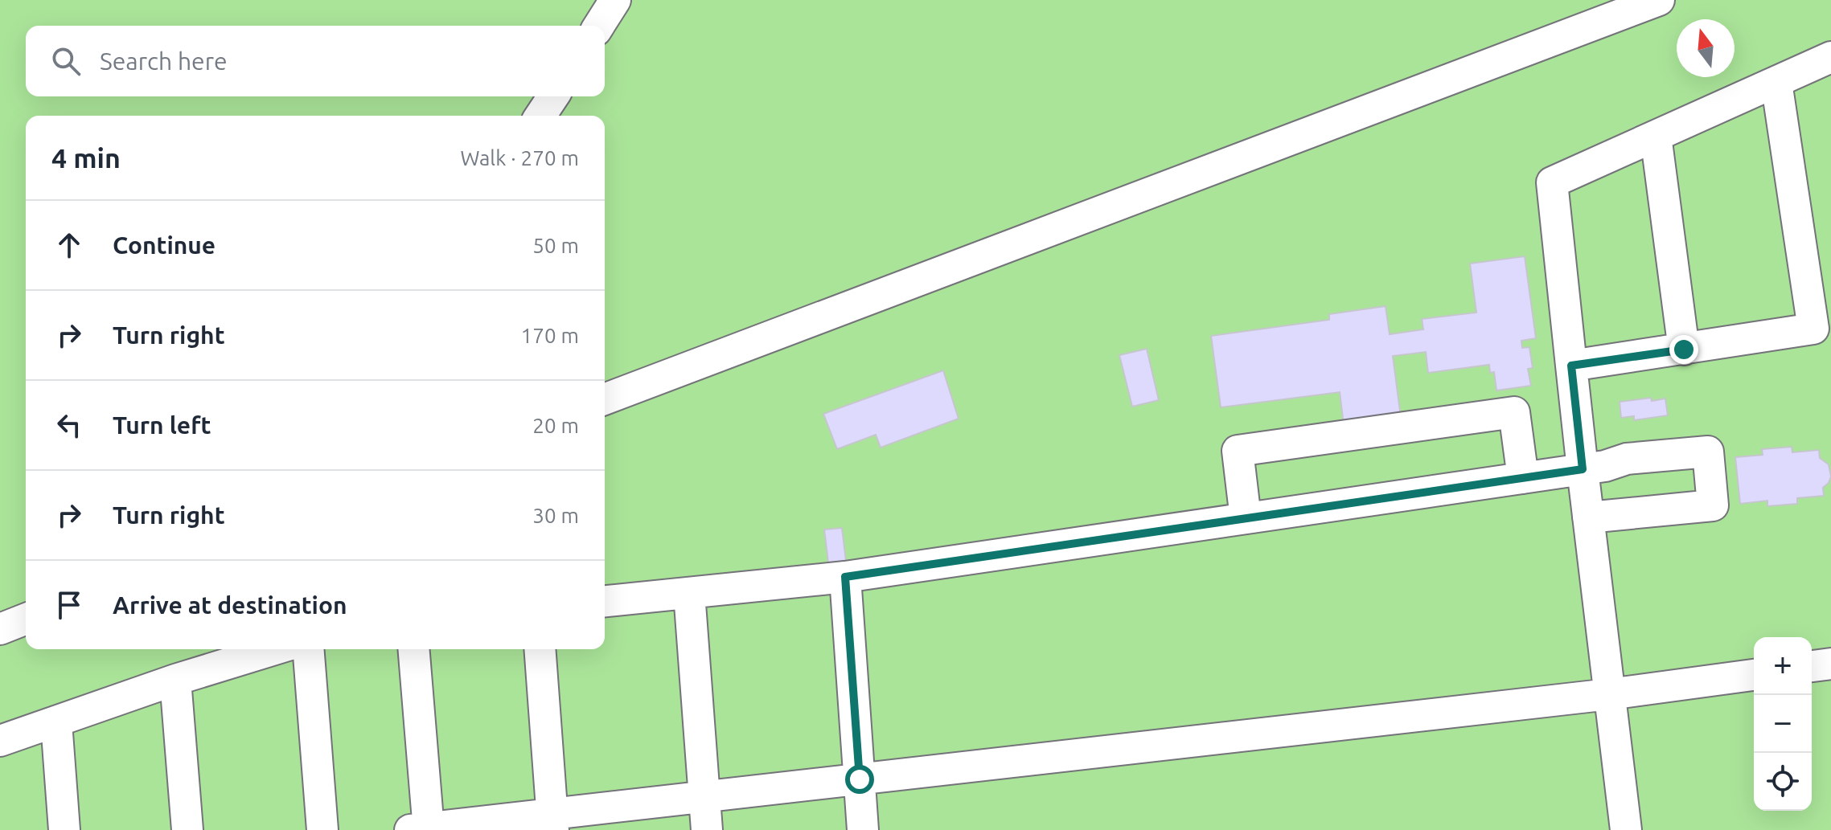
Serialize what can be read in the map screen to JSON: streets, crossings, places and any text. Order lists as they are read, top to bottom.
{
  "north": "top",
  "page": {
    "search": "Search here",
    "heading": ["4 min", "Walk · 270 m"],
    "list": [
      ["Continue", "50 m"],
      ["Turn right", "170 m"],
      ["Turn left", "20 m"],
      ["Turn right", "30 m"],
      "Arrive at destination"
    ],
    "map_buttons": ["+", "−"]
  }
}
